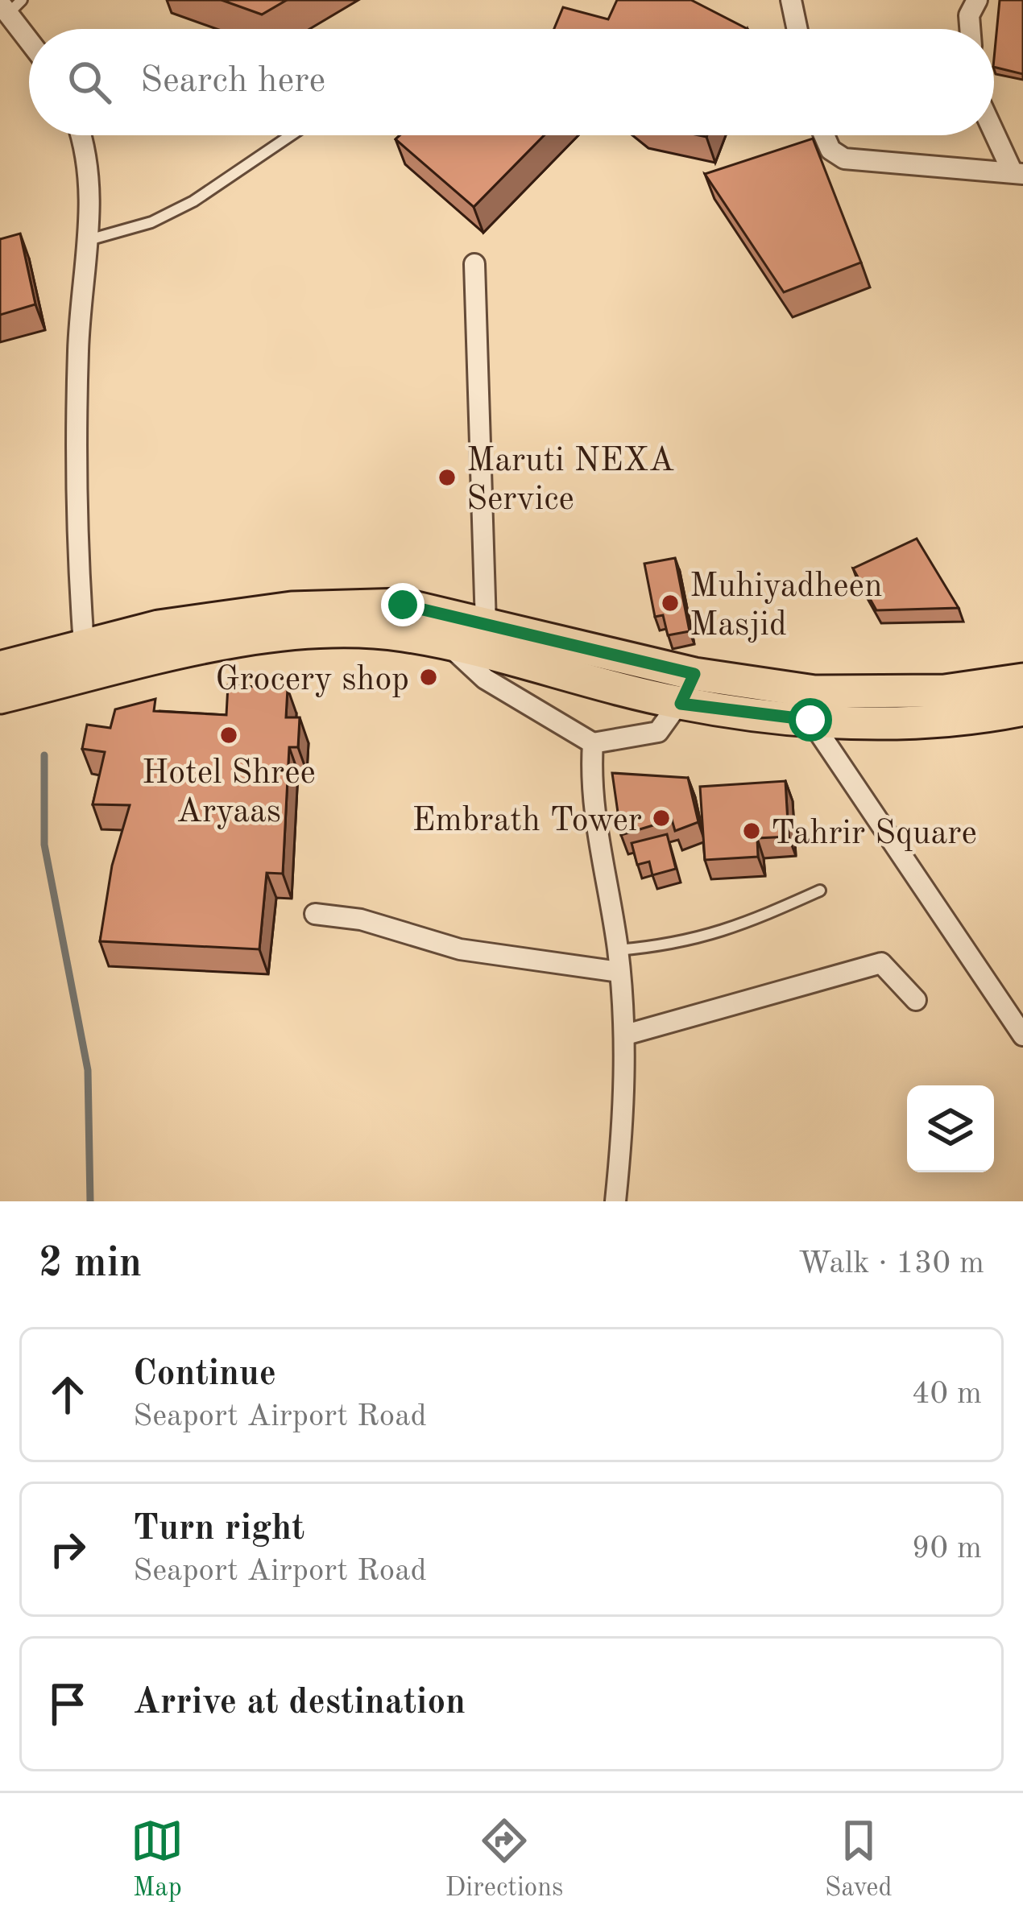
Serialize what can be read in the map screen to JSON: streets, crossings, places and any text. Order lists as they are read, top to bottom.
{
  "places": [
    "Maruti NEXA Service",
    "Muhiyadheen Masjid",
    "Grocery shop",
    "Hotel Shree Aryaas",
    "Embrath Tower",
    "Tahrir Square"
  ],
  "page": {
    "search": "Search here",
    "heading": ["2 min", "Walk · 130 m"],
    "list": [
      ["Continue", "Seaport Airport Road", "40 m"],
      ["Turn right", "Seaport Airport Road", "90 m"],
      "Arrive at destination"
    ],
    "nav": ["Map", "Directions", "Saved"]
  }
}
